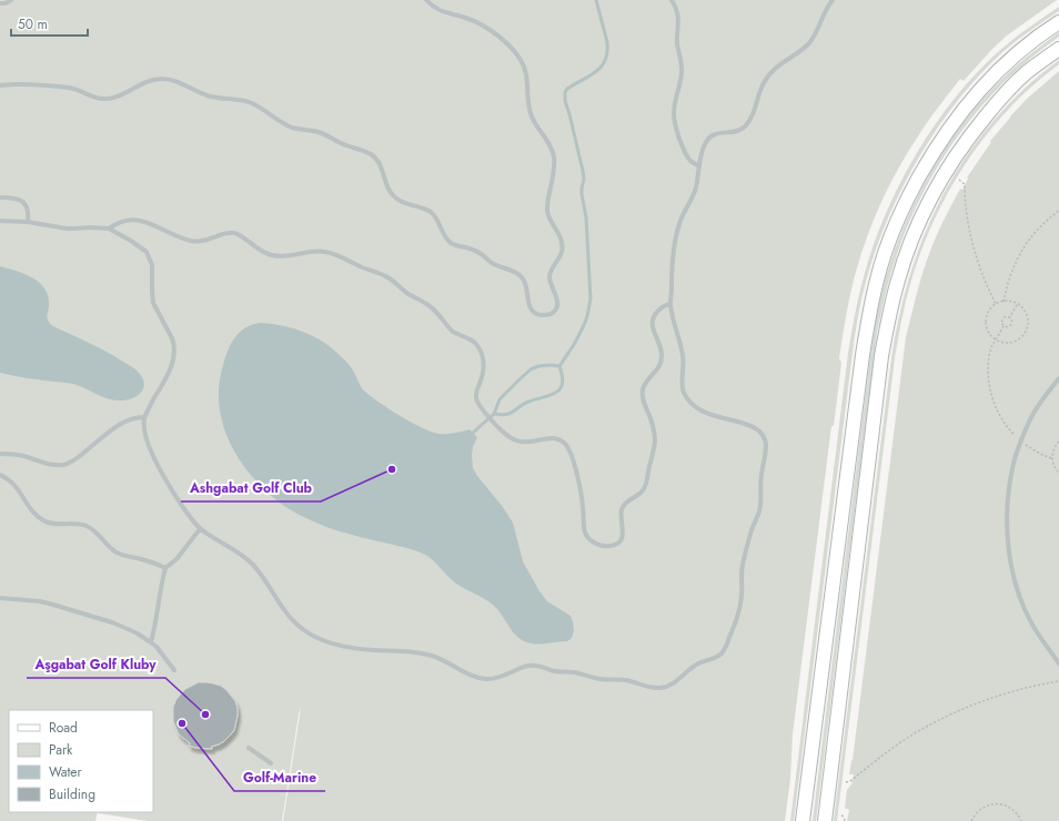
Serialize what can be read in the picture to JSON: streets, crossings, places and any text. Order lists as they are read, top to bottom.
{
  "places": ["Ashgabat Golf Club", "Aşgabat Golf Kluby", "Golf-Marine"],
  "legend": [
    "Road",
    "Park",
    "Water",
    "Building"
  ],
  "scale_bar": "50 m"
}
